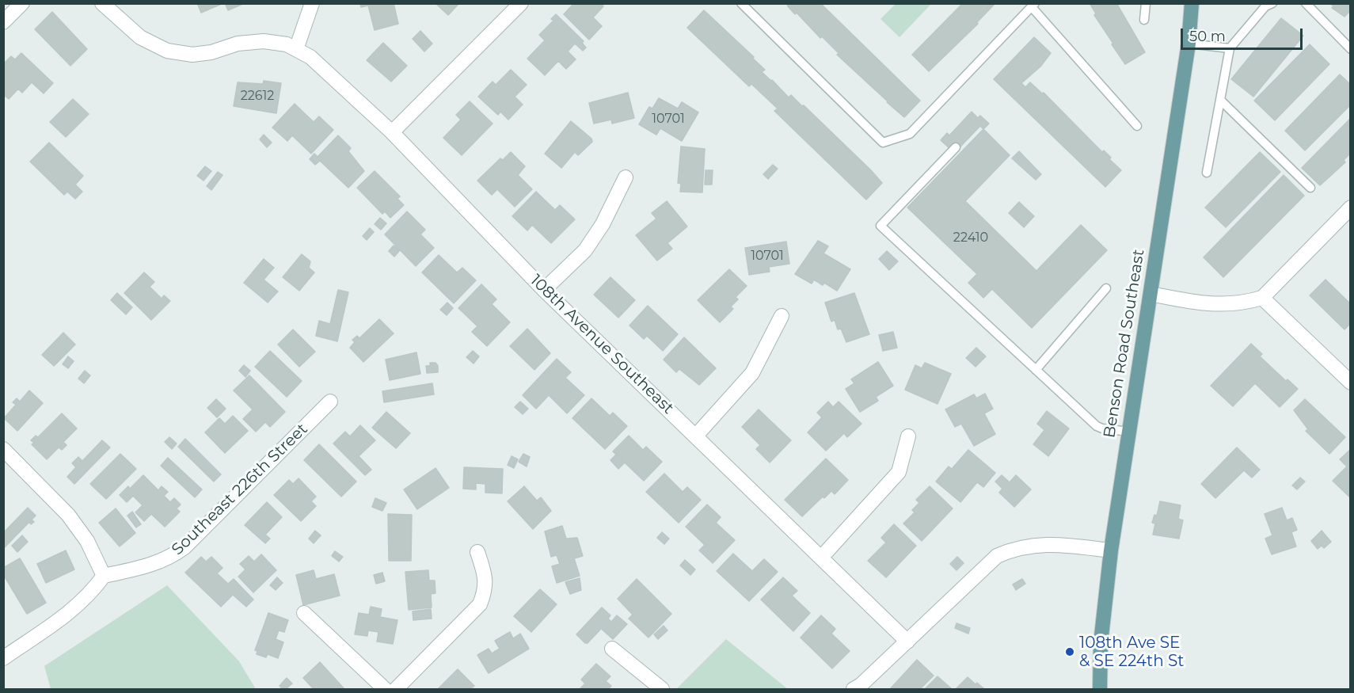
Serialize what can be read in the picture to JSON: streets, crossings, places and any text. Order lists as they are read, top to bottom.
{
  "streets": {
    "main road": ["Benson Road Southeast"],
    "street": ["108th Avenue Southeast", "Southeast 226th Street"]
  },
  "places": ["108th Ave SE & SE 224th St"],
  "house_numbers": [
    "22612",
    "10701",
    "22410",
    "10701"
  ],
  "scale_bar": "50 m"
}
